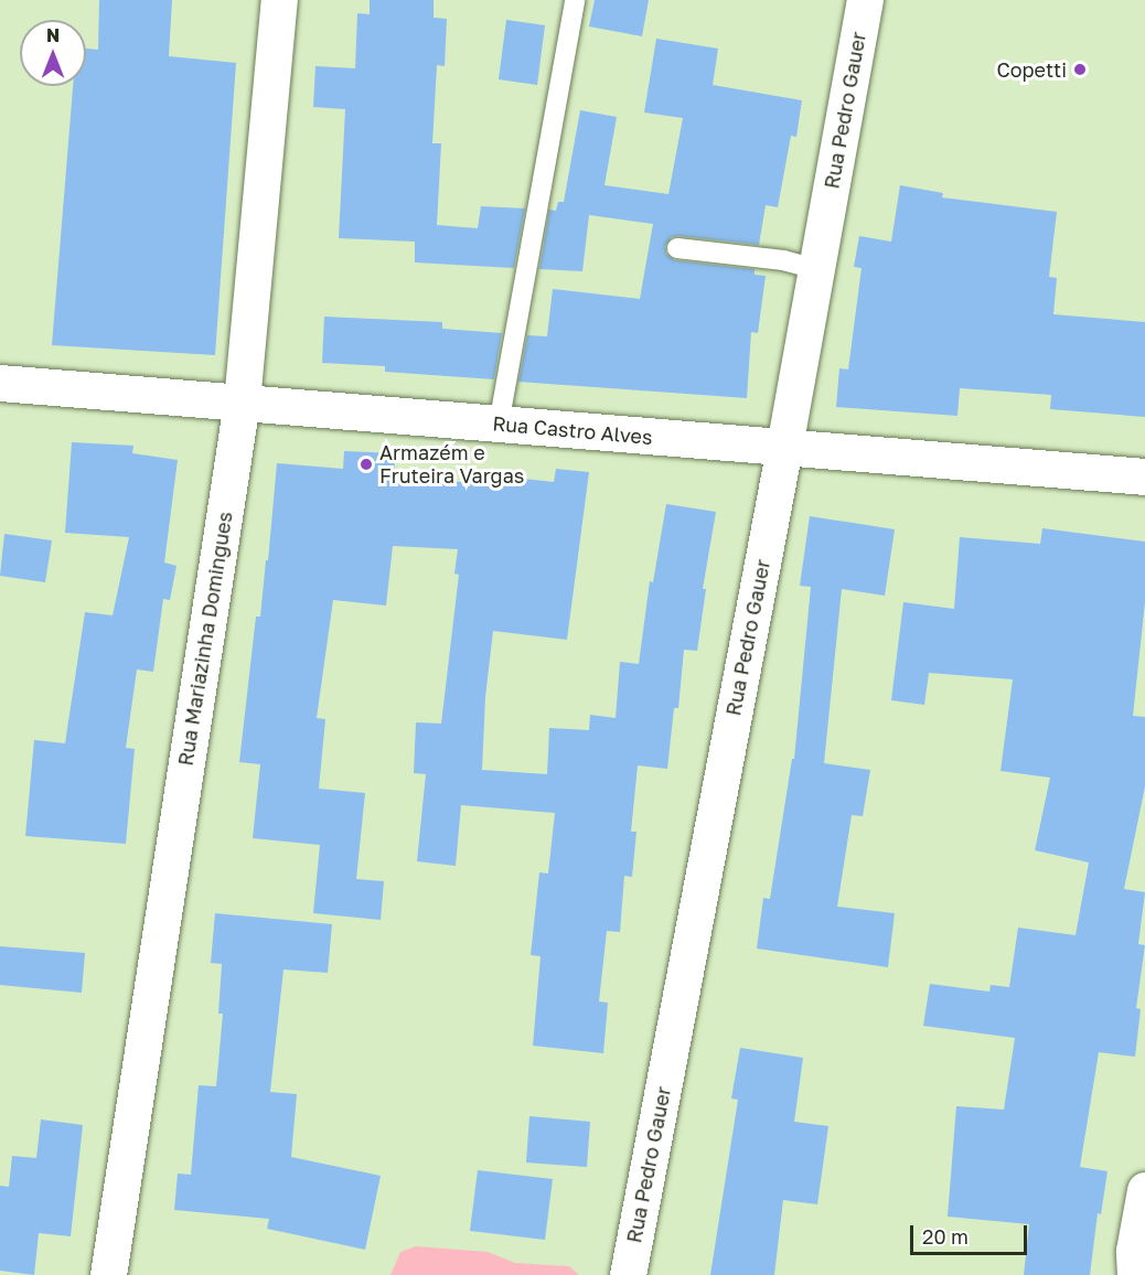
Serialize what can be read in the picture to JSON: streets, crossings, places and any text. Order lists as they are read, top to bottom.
{
  "streets": {
    "street": ["Rua Pedro Gauer", "Rua Castro Alves", "Rua Mariazinha Domingues"]
  },
  "crossings": [
    ["Rua Pedro Gauer", "Rua Castro Alves"],
    ["Rua Castro Alves", "Rua Mariazinha Domingues"]
  ],
  "places": ["Copetti", "Armazém e Fruteira Vargas"],
  "scale_bar": "20 m",
  "north": "top"
}
